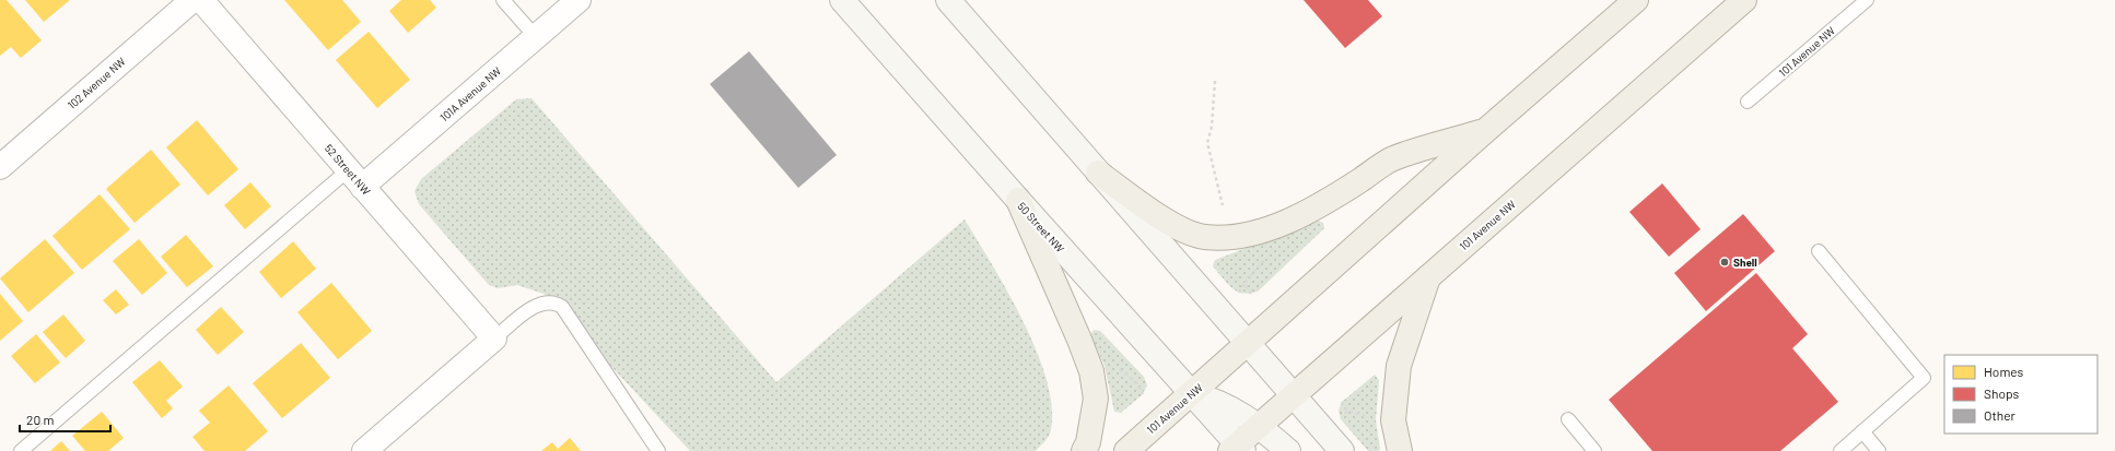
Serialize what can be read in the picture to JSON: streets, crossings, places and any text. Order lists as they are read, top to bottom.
{
  "streets": {
    "main road": ["101 Avenue NW", "50 Street NW"],
    "street": ["102 Avenue NW", "101A Avenue NW", "52 Street NW"]
  },
  "crossings": [
    ["101 Avenue NW", "50 Street NW"],
    ["101A Avenue NW", "52 Street NW"]
  ],
  "places": ["Shell"],
  "legend": ["Homes", "Shops", "Other"],
  "scale_bar": "20 m"
}
